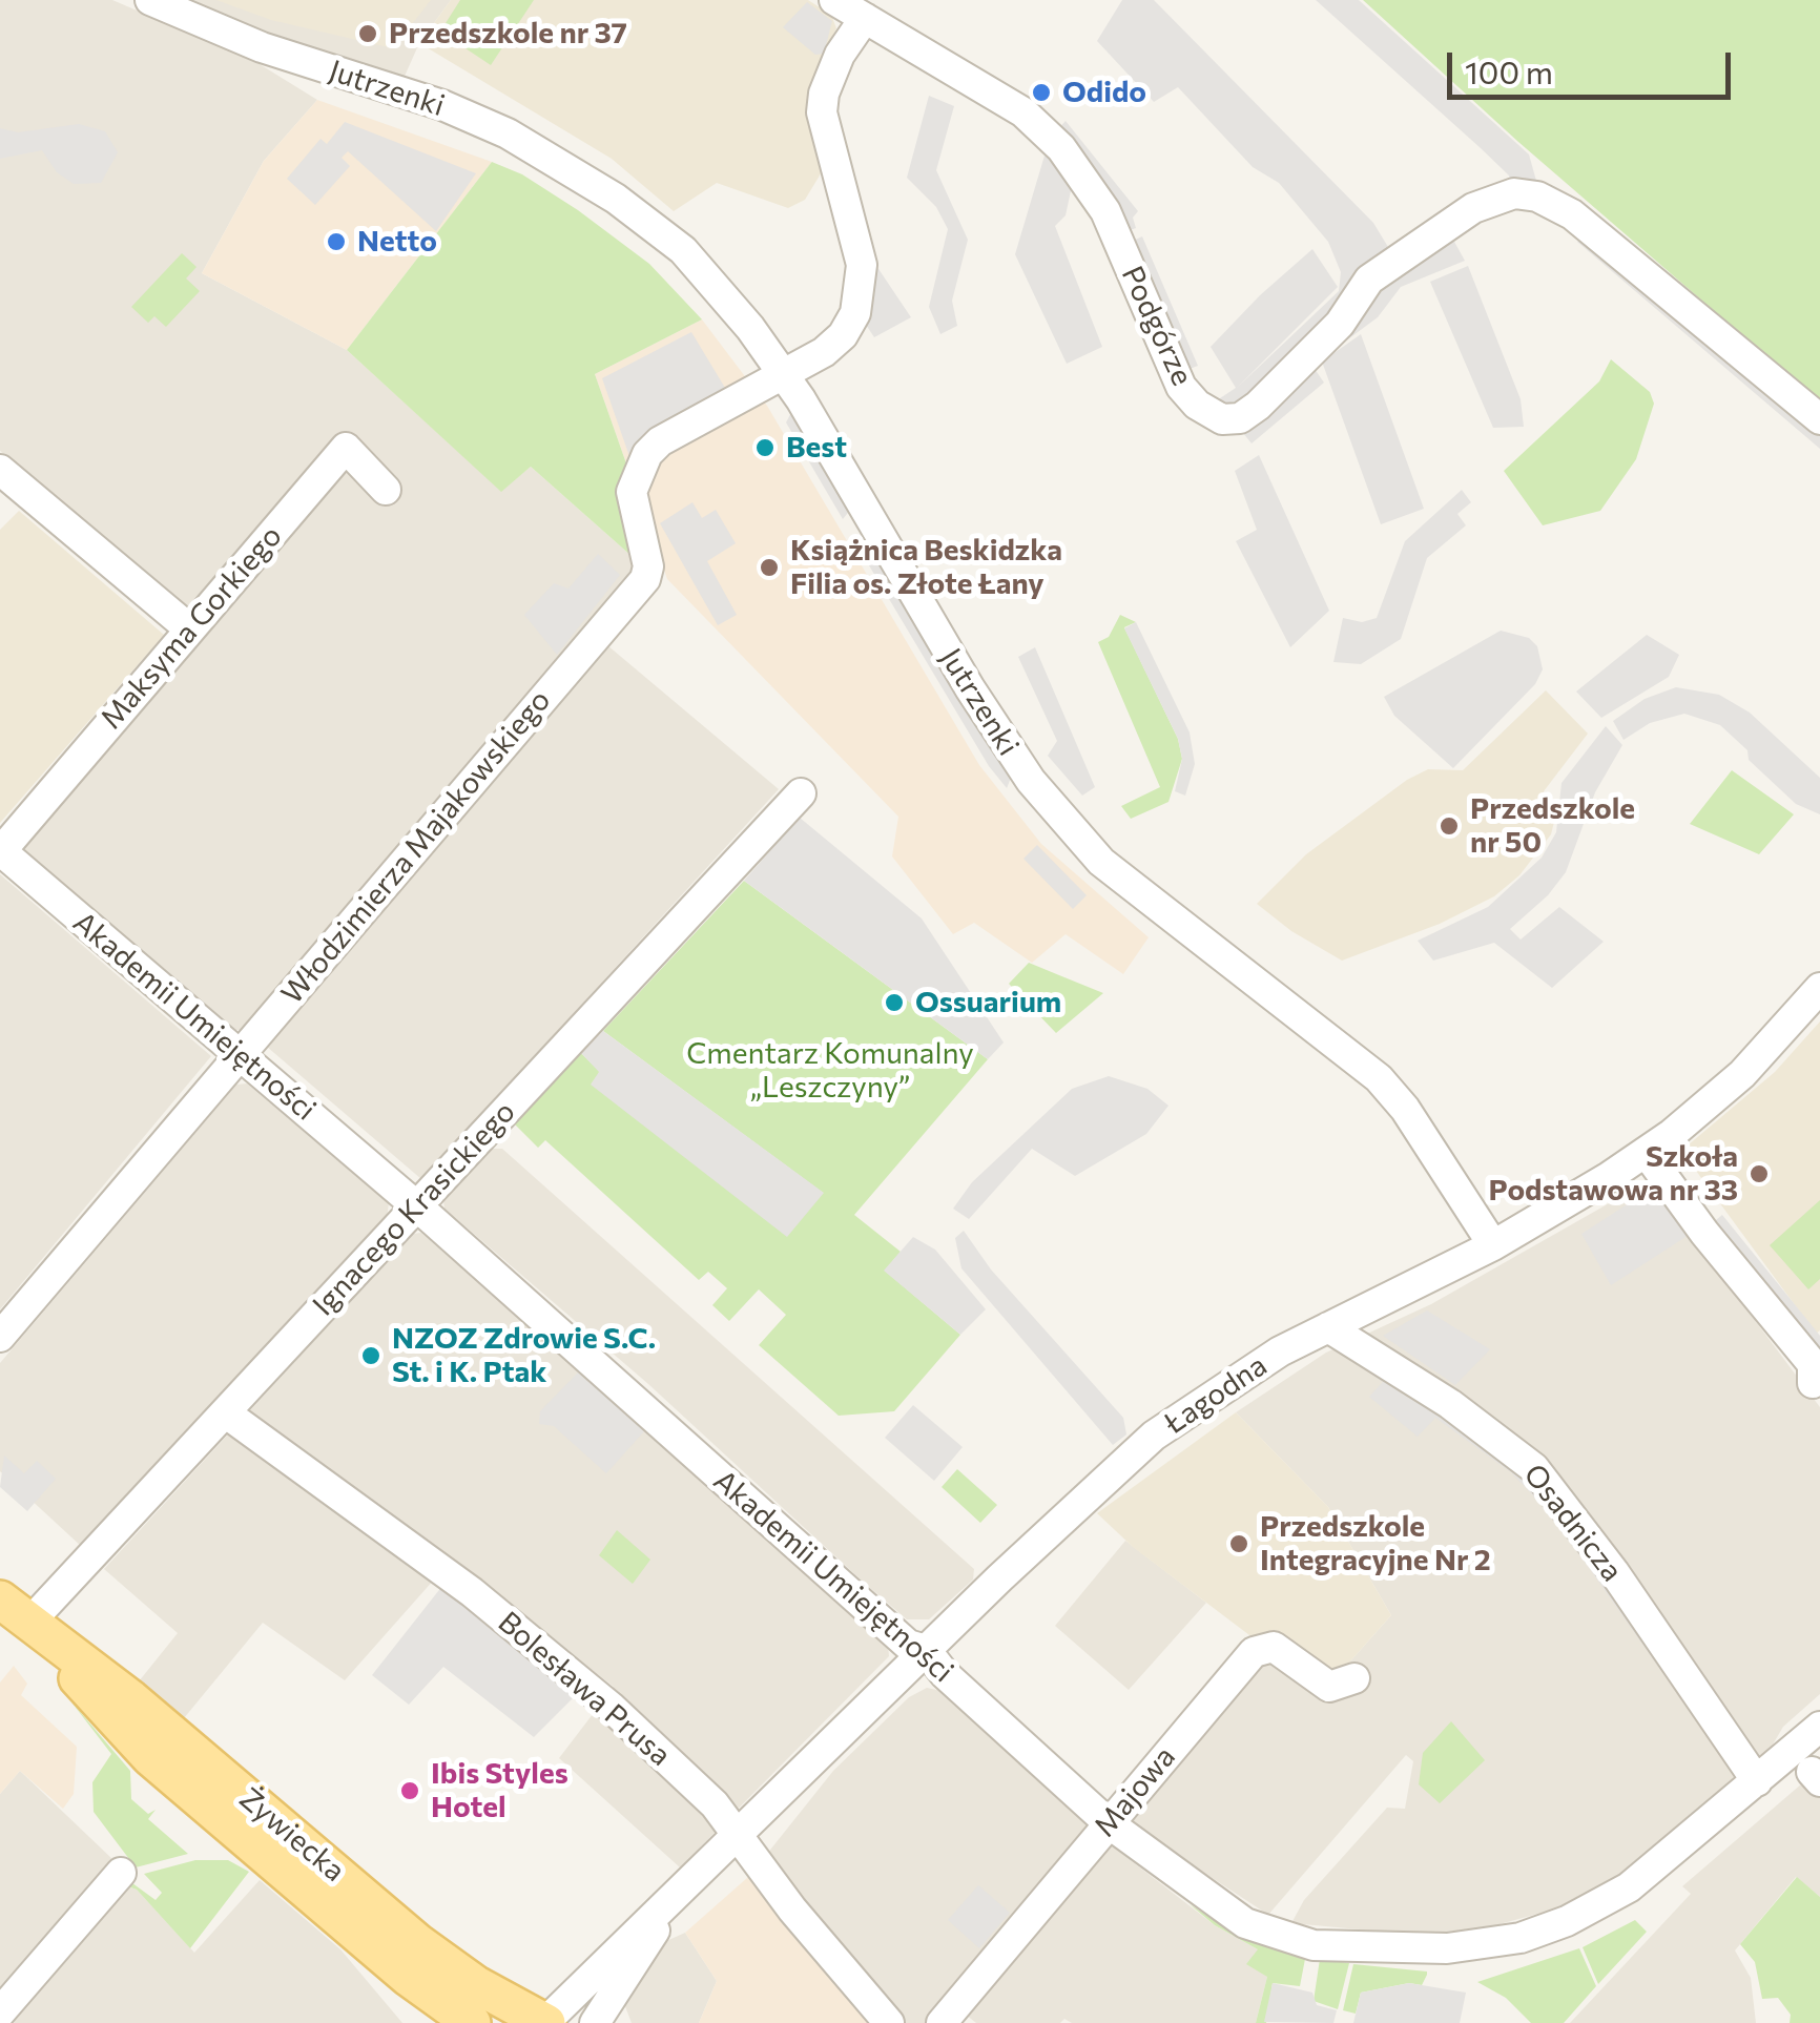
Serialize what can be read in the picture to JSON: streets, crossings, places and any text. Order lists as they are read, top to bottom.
{
  "streets": {
    "main road": ["Żywiecka"],
    "street": [
      "Jutrzenki",
      "Podgórze",
      "Maksyma Gorkiego",
      "Włodzimierza Majakowskiego",
      "Akademii Umiejętności",
      "Ignacego Krasickiego",
      "Łagodna",
      "Osadnicza",
      "Bolesława Prusa",
      "Majowa"
    ]
  },
  "crossings": [
    ["Jutrzenki", "Włodzimierza Majakowskiego"],
    ["Jutrzenki", "Łagodna"],
    ["Maksyma Gorkiego", "Akademii Umiejętności"],
    ["Włodzimierza Majakowskiego", "Akademii Umiejętności"],
    ["Akademii Umiejętności", "Ignacego Krasickiego"],
    ["Akademii Umiejętności", "Łagodna"],
    ["Akademii Umiejętności", "Osadnicza"],
    ["Akademii Umiejętności", "Majowa"],
    ["Ignacego Krasickiego", "Bolesława Prusa"],
    ["Ignacego Krasickiego", "Żywiecka"],
    ["Łagodna", "Osadnicza"],
    ["Łagodna", "Bolesława Prusa"],
    ["Łagodna", "Żywiecka"]
  ],
  "parks": ["Cmentarz Komunalny „Leszczyny”"],
  "places": [
    "Przedszkole nr 37",
    "Odido",
    "Netto",
    "Best",
    "Książnica Beskidzka Filia os. Złote Łany",
    "Przedszkole nr 50",
    "Ossuarium",
    "Szkoła Podstawowa nr 33",
    "NZOZ Zdrowie S.C. St. i K. Ptak",
    "Przedszkole Integracyjne Nr 2",
    "Ibis Styles Hotel"
  ],
  "scale_bar": "100 m"
}
